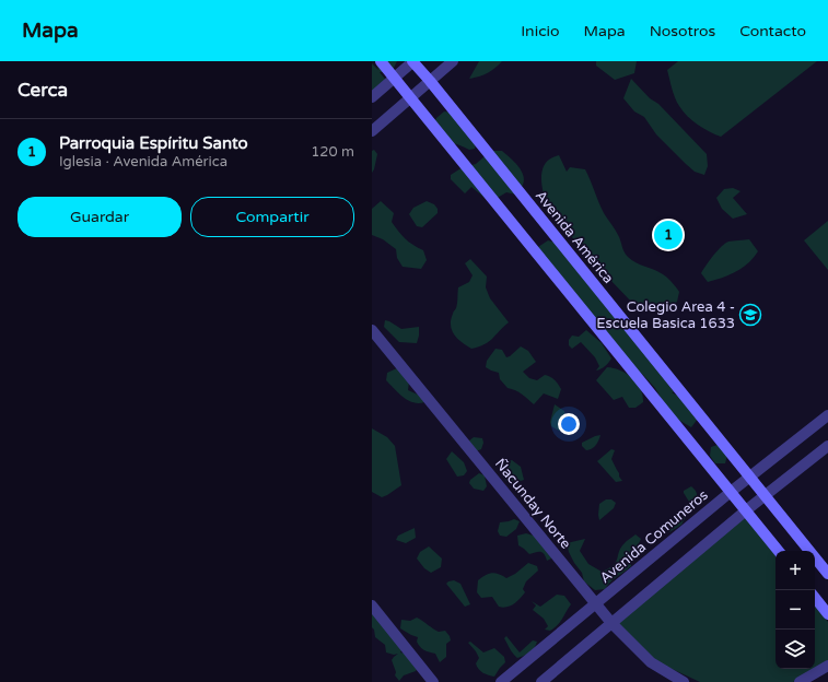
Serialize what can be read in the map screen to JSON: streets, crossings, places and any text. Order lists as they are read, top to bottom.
{
  "streets": {
    "main road": ["Avenida América"],
    "street": ["Ñacunday Norte", "Avenida Comuneros"]
  },
  "crossings": [
    ["Avenida América", "Avenida Comuneros"],
    ["Ñacunday Norte", "Avenida Comuneros"]
  ],
  "places": {
    "school or university": ["Colegio Area 4 - Escuela Basica 1633"]
  },
  "page": {
    "header": "Mapa",
    "nav": [
      "Inicio",
      "Mapa",
      "Nosotros",
      "Contacto"
    ],
    "heading": "Cerca",
    "list": [
      {
        "mark": "1",
        "name": "Parroquia Espíritu Santo",
        "note": "Iglesia · Avenida América",
        "value": "120 m"
      }
    ],
    "buttons": ["Guardar", "Compartir"],
    "pins": "1",
    "map_buttons": ["+", "−"]
  }
}
